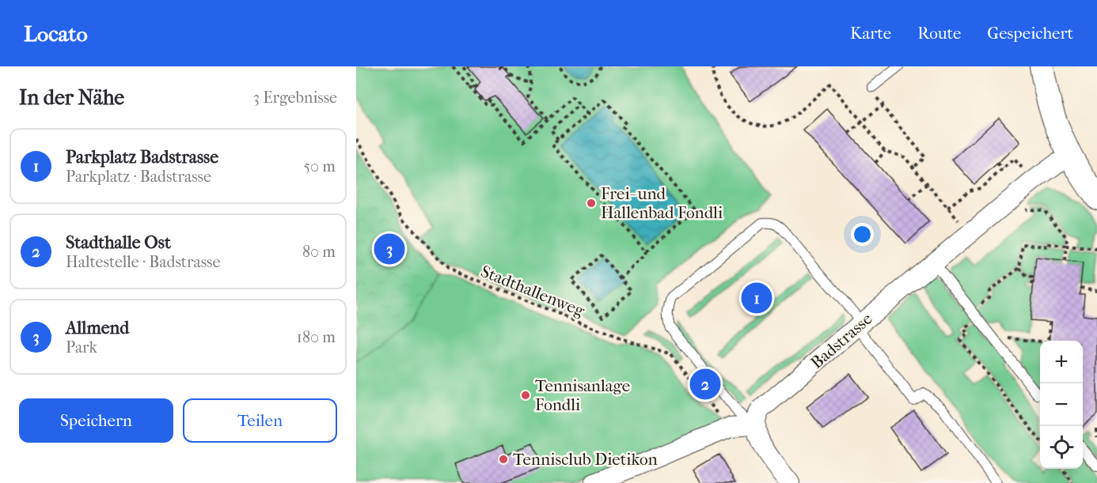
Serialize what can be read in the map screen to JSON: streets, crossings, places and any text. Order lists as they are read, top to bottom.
{
  "streets": {
    "street": ["Badstrasse"],
    "path": ["Stadthallenweg"]
  },
  "places": ["Frei- und Hallenbad Fondli", "Tennisanlage Fondli", "Tennisclub Dietikon"],
  "page": {
    "header": "Locato",
    "nav": ["Karte", "Route", "Gespeichert"],
    "heading": ["In der Nähe", "3 Ergebnisse"],
    "list": [
      {
        "mark": "1",
        "name": "Parkplatz Badstrasse",
        "note": "Parkplatz · Badstrasse",
        "value": "50 m"
      },
      {
        "mark": "2",
        "name": "Stadthalle Ost",
        "note": "Haltestelle · Badstrasse",
        "value": "80 m"
      },
      {
        "mark": "3",
        "name": "Allmend",
        "note": "Park",
        "value": "180 m"
      }
    ],
    "pins": ["3", "1", "2"],
    "map_buttons": ["+", "−"],
    "buttons": ["Speichern", "Teilen"]
  }
}
